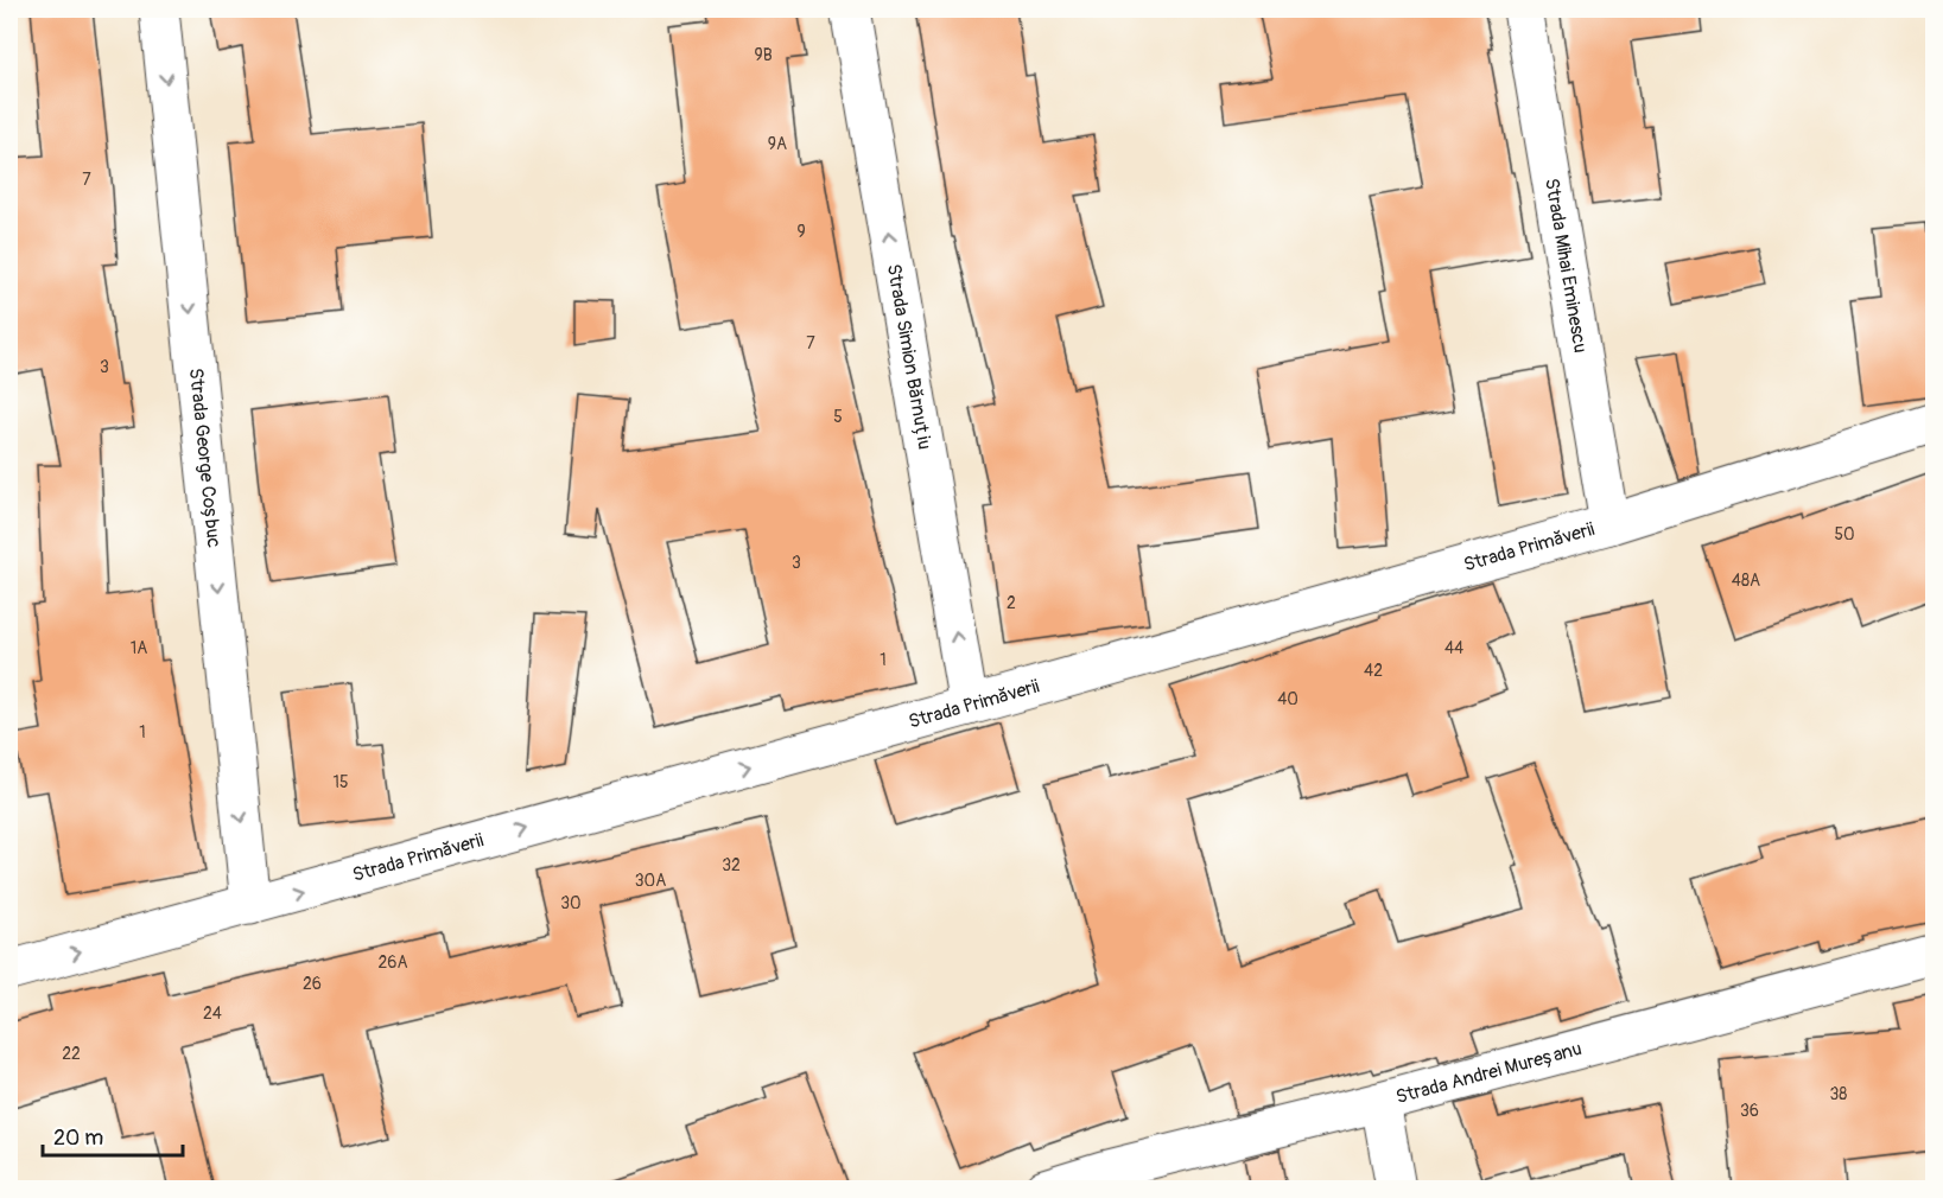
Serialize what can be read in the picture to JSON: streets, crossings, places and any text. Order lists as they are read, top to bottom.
{
  "streets": {
    "street": [
      "Strada Mihai Eminescu",
      "Strada Simion Bărnuțiu",
      "Strada George Coșbuc",
      "Strada Primăverii",
      "Strada Andrei Mureșanu"
    ]
  },
  "crossings": [
    ["Strada Mihai Eminescu", "Strada Primăverii"],
    ["Strada Simion Bărnuțiu", "Strada Primăverii"],
    ["Strada George Coșbuc", "Strada Primăverii"]
  ],
  "one_way": ["Strada Simion Bărnuțiu", "Strada George Coșbuc", "Strada Primăverii"],
  "house_numbers": [
    "9B",
    "9A",
    "7",
    "9",
    "7",
    "3",
    "5",
    "50",
    "3",
    "48A",
    "2",
    "1A",
    "44",
    "1",
    "42",
    "40",
    "1",
    "15",
    "32",
    "30A",
    "30",
    "26A",
    "26",
    "24",
    "22",
    "38",
    "36"
  ],
  "scale_bar": "20 m"
}
